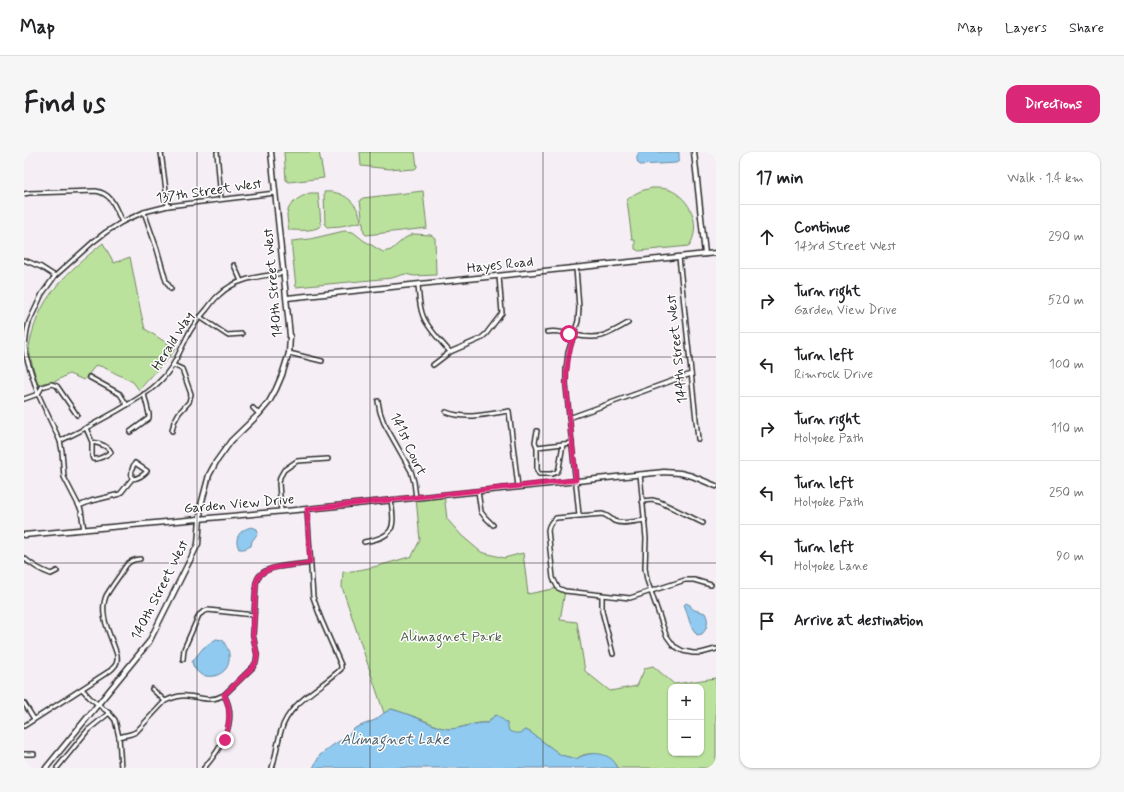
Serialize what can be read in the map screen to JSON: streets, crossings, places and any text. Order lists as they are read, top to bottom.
{
  "streets": {
    "street": [
      "137th Street West",
      "Hayes Road",
      "140th Street West",
      "Herald Way",
      "144th Street West",
      "141st Court",
      "Garden View Drive"
    ]
  },
  "crossings": [
    ["137th Street West", "140th Street West"],
    ["137th Street West", "Herald Way"],
    ["137th Street West", "Garden View Drive"],
    ["Hayes Road", "140th Street West"],
    ["Hayes Road", "144th Street West"],
    ["140th Street West", "Herald Way"],
    ["140th Street West", "Garden View Drive"],
    ["141st Court", "Garden View Drive"]
  ],
  "water": ["Alimagnet Lake"],
  "parks": ["Alimagnet Park"],
  "page": {
    "header": "Map",
    "nav": ["Map", "Layers", "Share"],
    "buttons": "Directions",
    "title": "Find us",
    "heading": ["17 min", "Walk · 1.4 km"],
    "list": [
      ["Continue", "143rd Street West", "290 m"],
      ["Turn right", "Garden View Drive", "520 m"],
      ["Turn left", "Rimrock Drive", "100 m"],
      ["Turn right", "Holyoke Path", "110 m"],
      ["Turn left", "Holyoke Path", "250 m"],
      ["Turn left", "Holyoke Lane", "90 m"],
      "Arrive at destination"
    ],
    "map_buttons": ["+", "−"]
  }
}
